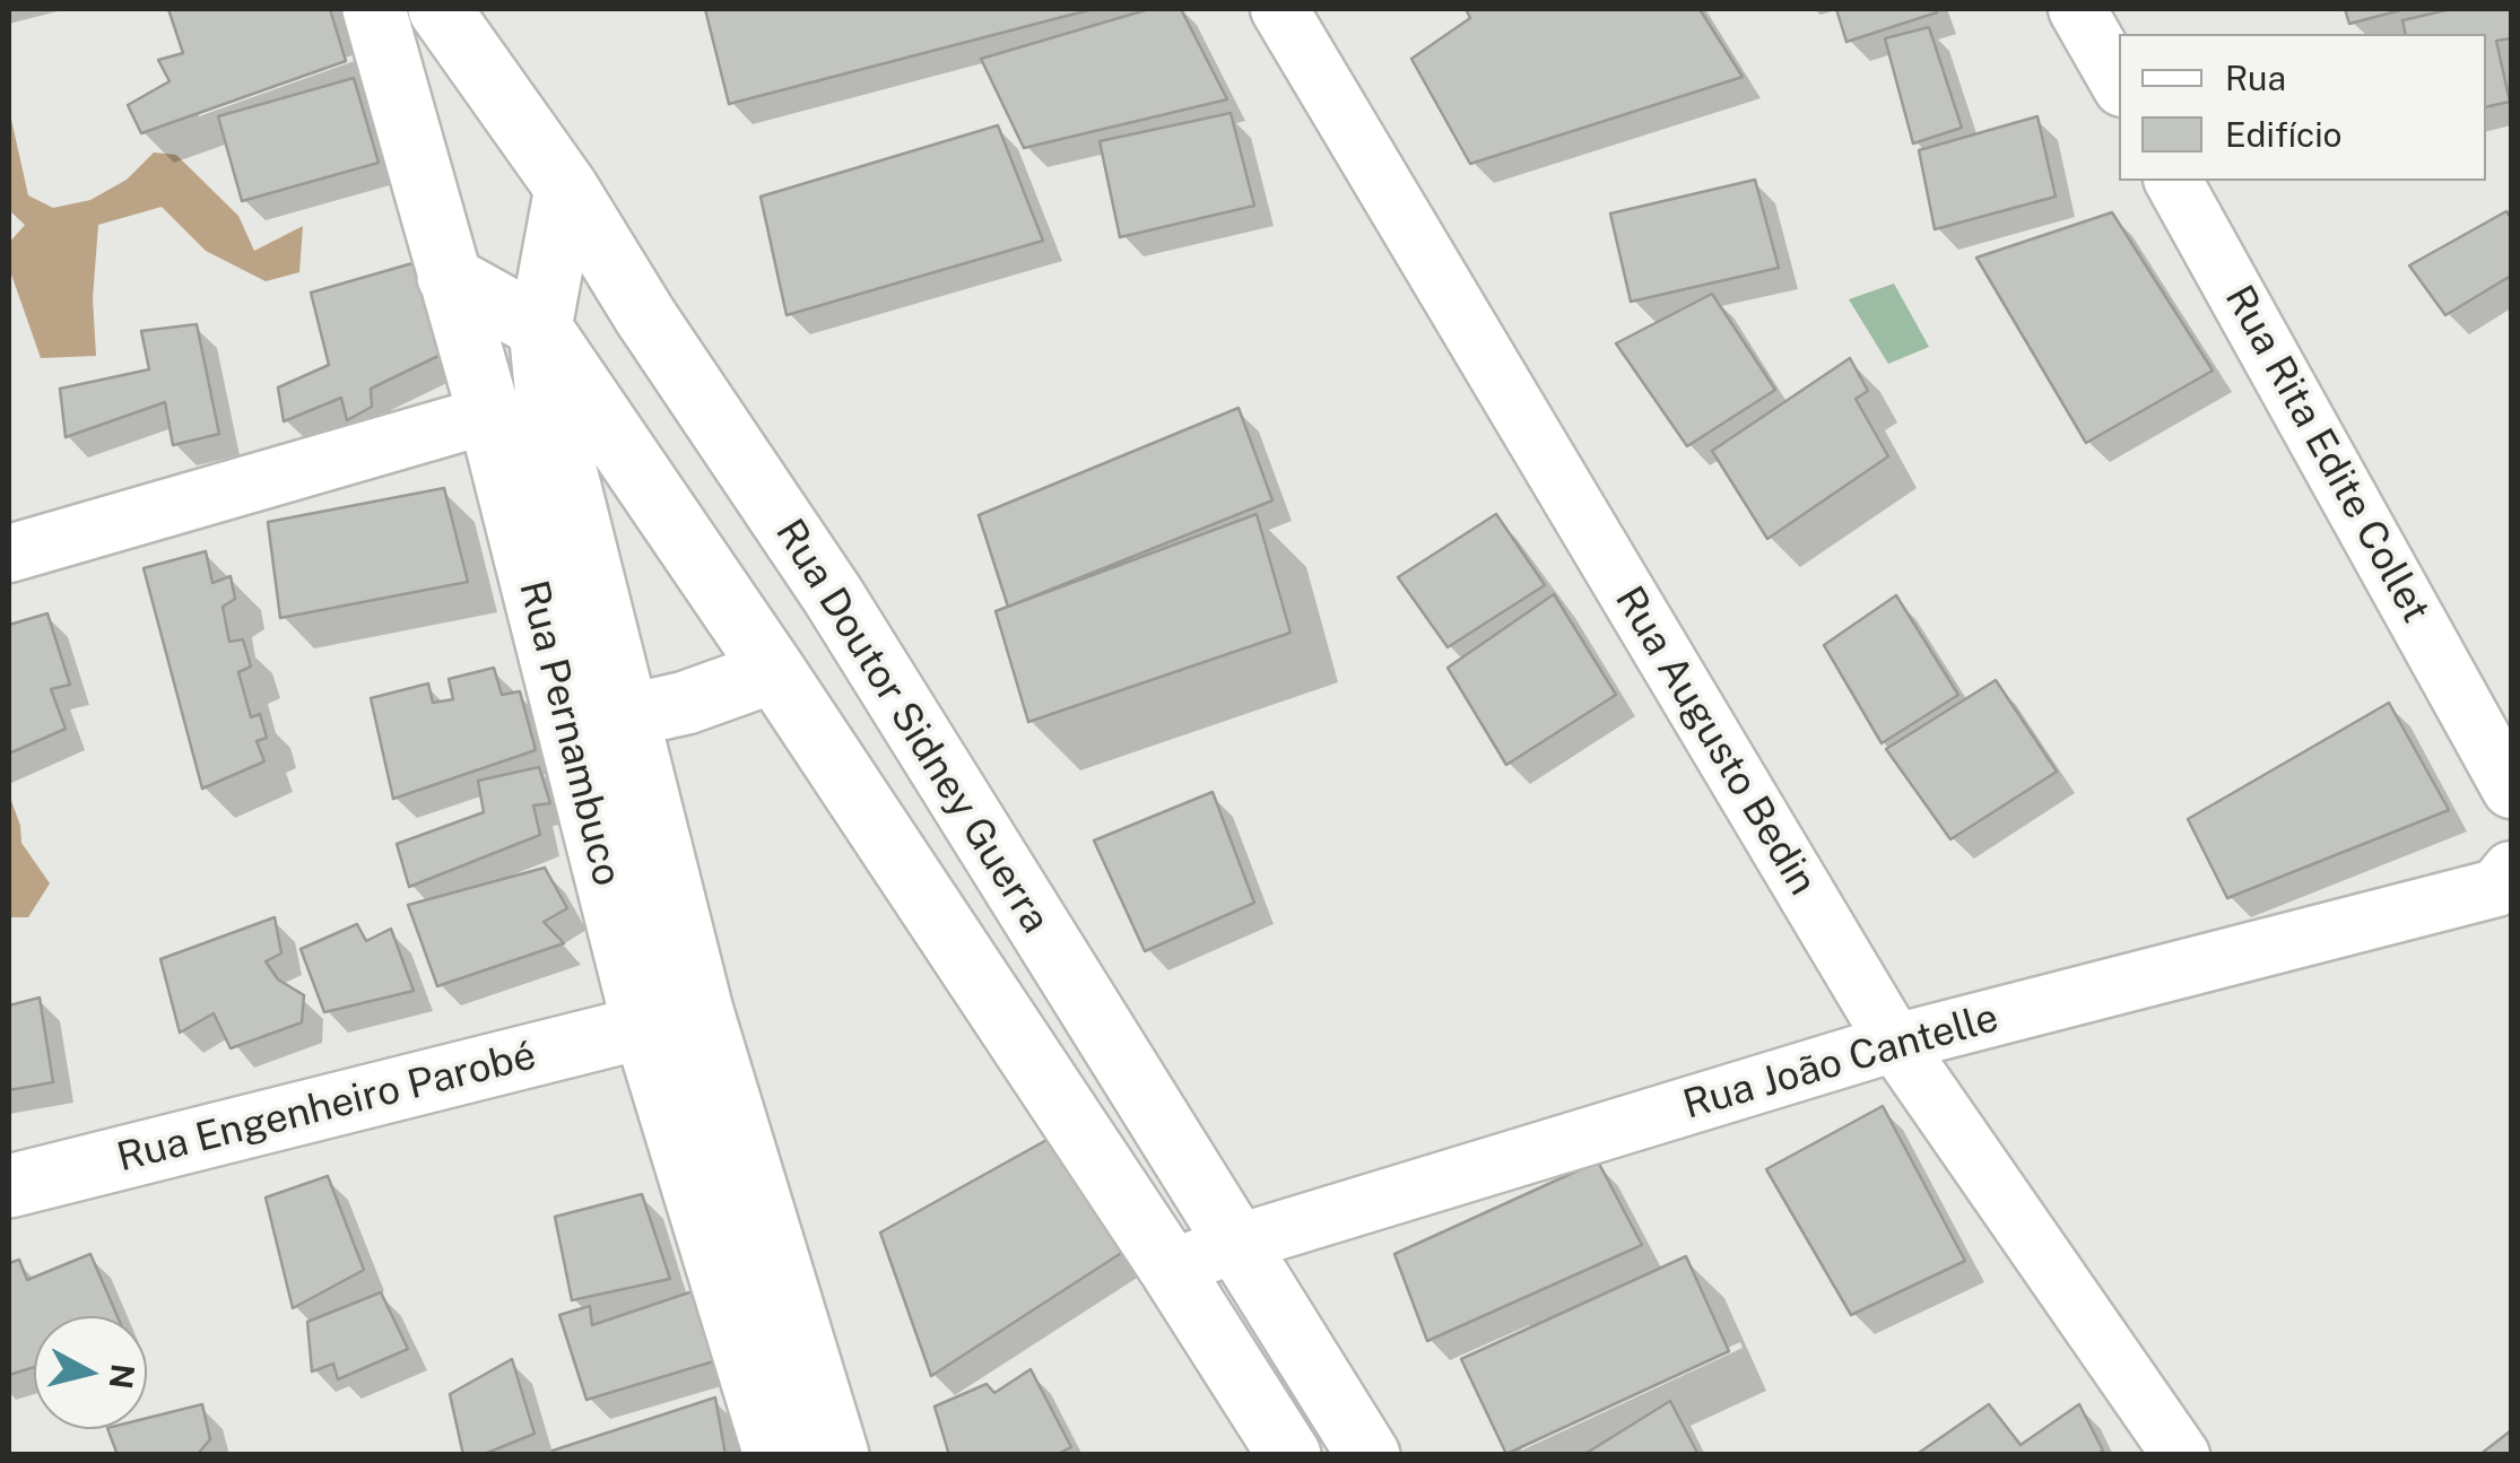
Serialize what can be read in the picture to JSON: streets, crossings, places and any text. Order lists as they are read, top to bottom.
{
  "streets": {
    "main road": ["Rua Doutor Sidney Guerra", "Rua Pernambuco", "Rua Engenheiro Parobé"],
    "street": ["Rua Rita Edite Collet", "Rua Augusto Bedin", "Rua João Cantelle"]
  },
  "crossings": [
    ["Rua Doutor Sidney Guerra", "Rua Pernambuco"],
    ["Rua Doutor Sidney Guerra", "Rua João Cantelle"],
    ["Rua Pernambuco", "Rua Engenheiro Parobé"],
    ["Rua Augusto Bedin", "Rua João Cantelle"]
  ],
  "legend": ["Rua", "Edifício"],
  "north": "right"
}
